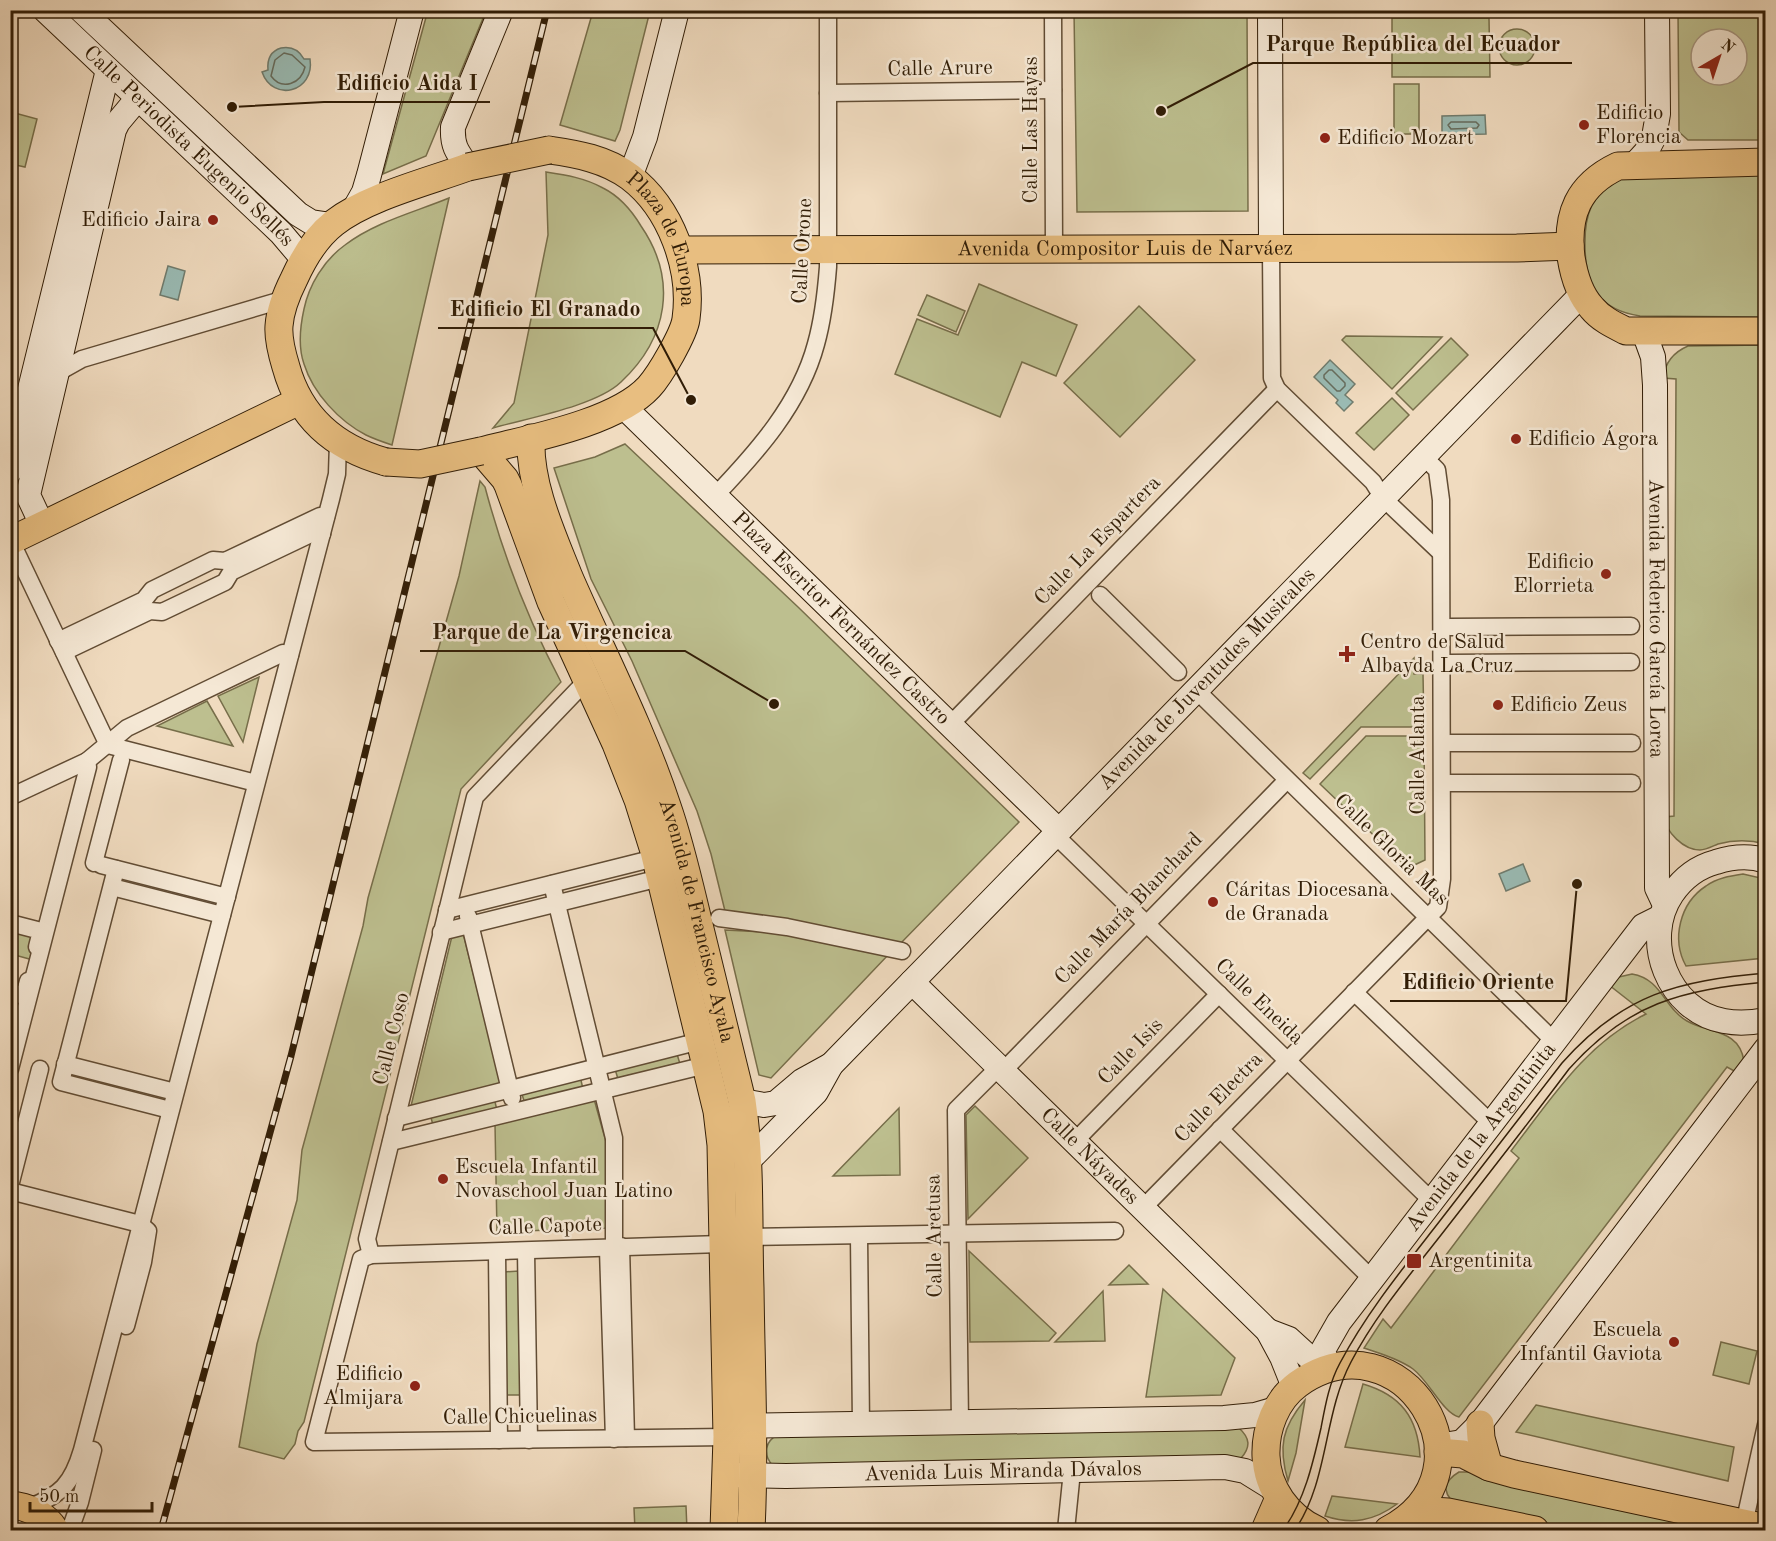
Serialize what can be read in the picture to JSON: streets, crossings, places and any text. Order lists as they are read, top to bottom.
{
  "streets": {
    "main road": [
      "Calle Periodista Eugenio Sellés",
      "Plaza de Europa",
      "Avenida Compositor Luis de Narváez",
      "Plaza Escritor Fernández Castro",
      "Avenida Federico García Lorca",
      "Avenida de Juventudes Musicales",
      "Avenida de Francisco Ayala",
      "Avenida de la Argentinita",
      "Calle Náyades",
      "Avenida Luis Miranda Dávalos"
    ],
    "street": [
      "Calle Arure",
      "Calle Las Hayas",
      "Calle Orone",
      "Calle La Espartera",
      "Calle Atlanta",
      "Calle Gloria Mas",
      "Calle María Blanchard",
      "Calle Eneida",
      "Calle Coso",
      "Calle Isis",
      "Calle Electra",
      "Calle Capote",
      "Calle Aretusa",
      "Calle Chicuelinas"
    ]
  },
  "crossings": [
    ["Calle Arure", "Calle Las Hayas"],
    ["Calle Arure", "Calle Orone"],
    ["Calle Las Hayas", "Avenida Compositor Luis de Narváez"],
    ["Calle Periodista Eugenio Sellés", "Plaza de Europa"],
    ["Plaza de Europa", "Avenida Compositor Luis de Narváez"],
    ["Plaza de Europa", "Plaza Escritor Fernández Castro"],
    ["Plaza de Europa", "Avenida de Francisco Ayala"],
    ["Avenida Compositor Luis de Narváez", "Calle Orone"],
    ["Calle Orone", "Plaza Escritor Fernández Castro"],
    ["Calle La Espartera", "Plaza Escritor Fernández Castro"],
    ["Plaza Escritor Fernández Castro", "Avenida de Juventudes Musicales"],
    ["Plaza Escritor Fernández Castro", "Calle Eneida"],
    ["Avenida Federico García Lorca", "Avenida de la Argentinita"],
    ["Avenida de Juventudes Musicales", "Calle Atlanta"],
    ["Avenida de Juventudes Musicales", "Calle Gloria Mas"],
    ["Avenida de Juventudes Musicales", "Avenida de Francisco Ayala"],
    ["Avenida de Juventudes Musicales", "Calle Eneida"],
    ["Avenida de Juventudes Musicales", "Calle Náyades"],
    ["Calle Atlanta", "Calle Gloria Mas"],
    ["Calle Atlanta", "Calle Electra"],
    ["Calle Gloria Mas", "Calle María Blanchard"],
    ["Calle Gloria Mas", "Calle Electra"],
    ["Calle Gloria Mas", "Avenida de la Argentinita"],
    ["Calle María Blanchard", "Calle Eneida"],
    ["Calle María Blanchard", "Calle Náyades"],
    ["Calle María Blanchard", "Calle Aretusa"],
    ["Avenida de Francisco Ayala", "Calle Coso"],
    ["Avenida de Francisco Ayala", "Calle Capote"],
    ["Avenida de Francisco Ayala", "Calle Chicuelinas"],
    ["Avenida de Francisco Ayala", "Avenida Luis Miranda Dávalos"],
    ["Calle Eneida", "Calle Isis"],
    ["Calle Eneida", "Calle Electra"],
    ["Calle Eneida", "Avenida de la Argentinita"],
    ["Calle Coso", "Calle Capote"],
    ["Calle Coso", "Calle Chicuelinas"],
    ["Calle Isis", "Calle Náyades"],
    ["Calle Electra", "Calle Náyades"],
    ["Avenida de la Argentinita", "Calle Náyades"],
    ["Calle Náyades", "Calle Aretusa"],
    ["Calle Capote", "Calle Chicuelinas"]
  ],
  "places": {
    "other": [
      "Edificio Aida I",
      "Parque República del Ecuador",
      "Edificio Florencia",
      "Edificio Mozart",
      "Edificio Jaira",
      "Edificio El Granado",
      "Edificio Ágora",
      "Edificio Elorrieta",
      "Parque de La Virgencica",
      "Edificio Zeus",
      "Edificio Oriente",
      "Cáritas Diocesana de Granada",
      "Escuela Infantil Novaschool Juan Latino",
      "Escuela Infantil Gaviota",
      "Edificio Almijara"
    ],
    "health": ["Centro de Salud Albayda La Cruz"],
    "transit": ["Argentinita"]
  },
  "scale_bar": "50 m",
  "north": "top right"
}
